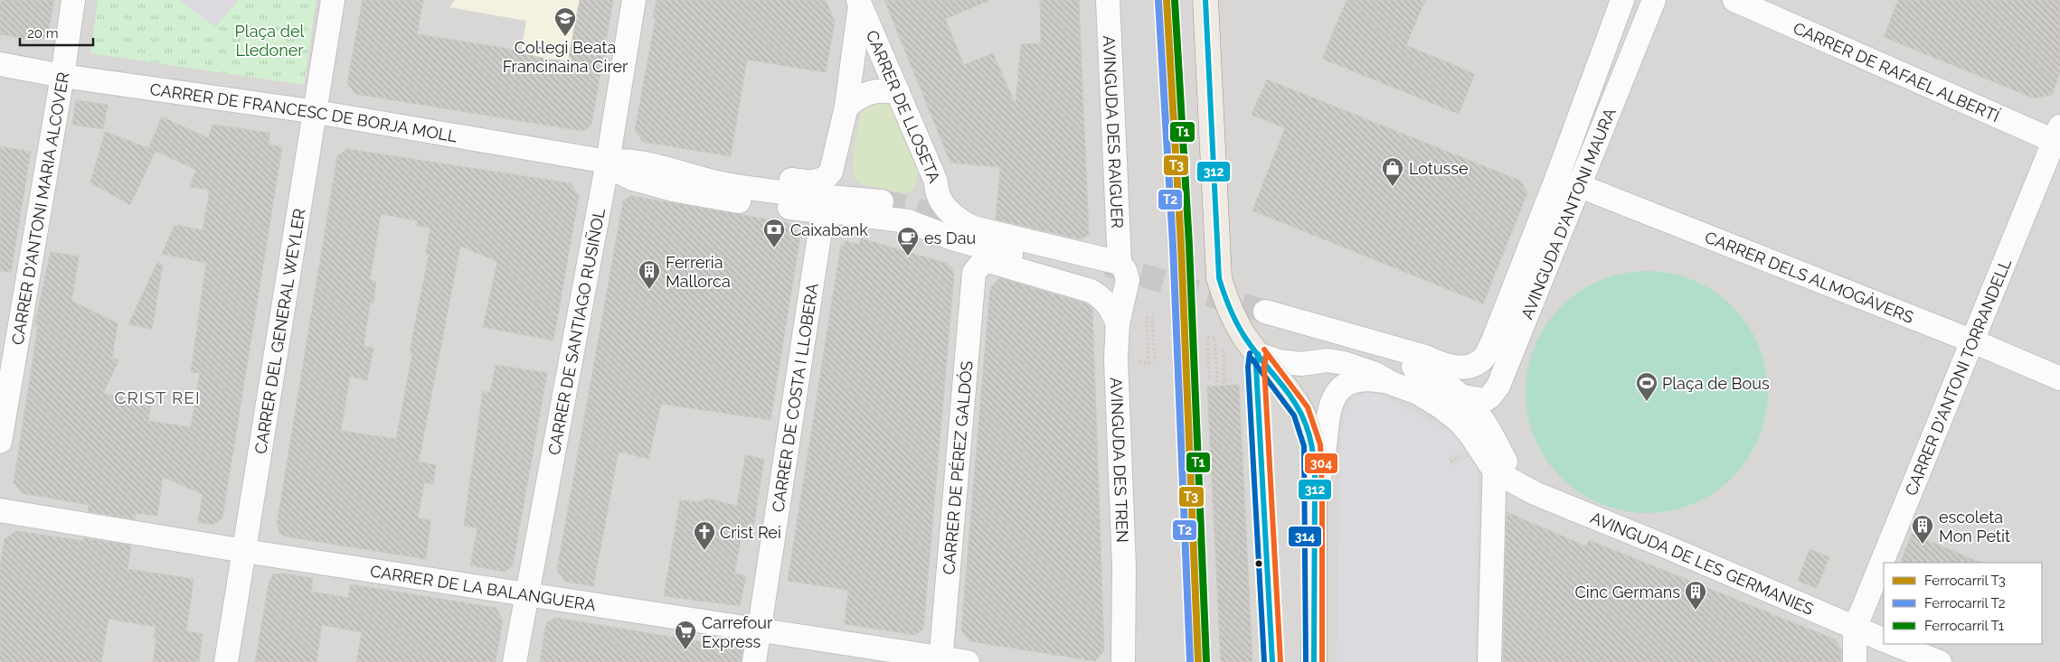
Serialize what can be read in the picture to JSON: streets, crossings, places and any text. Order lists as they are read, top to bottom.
{
  "streets": {
    "street": [
      "CARRER DE RAFAEL ALBERTÍ",
      "CARRER DE LLOSETA",
      "CARRER DE FRANCESC DE BORJA MOLL",
      "AVINGUDA DES RAIGUER",
      "CARRER D'ANTONI MARIA ALCOVER",
      "AVINGUDA D'ANTONI MAURA",
      "CARRER DELS ALMOGÀVERS",
      "CARRER DEL GENERAL WEYLER",
      "CARRER DE SANTIAGO RUSIÑOL",
      "CARRER D'ANTONI TORRANDELL",
      "CARRER DE COSTA I LLOBERA",
      "AVINGUDA DES TREN",
      "CARRER DE PÉREZ GALDÓS",
      "AVINGUDA DE LES GERMANIES",
      "CARRER DE LA BALANGUERA"
    ]
  },
  "crossings": [
    ["CARRER DE RAFAEL ALBERTÍ", "CARRER D'ANTONI TORRANDELL"],
    ["CARRER DE FRANCESC DE BORJA MOLL", "CARRER D'ANTONI MARIA ALCOVER"],
    ["CARRER DE FRANCESC DE BORJA MOLL", "CARRER DEL GENERAL WEYLER"],
    ["CARRER DE FRANCESC DE BORJA MOLL", "CARRER DE SANTIAGO RUSIÑOL"],
    ["CARRER DE FRANCESC DE BORJA MOLL", "CARRER DE COSTA I LLOBERA"],
    ["AVINGUDA DES RAIGUER", "AVINGUDA DES TREN"],
    ["AVINGUDA D'ANTONI MAURA", "CARRER DELS ALMOGÀVERS"],
    ["AVINGUDA D'ANTONI MAURA", "AVINGUDA DE LES GERMANIES"],
    ["CARRER DELS ALMOGÀVERS", "CARRER D'ANTONI TORRANDELL"],
    ["CARRER DEL GENERAL WEYLER", "CARRER DE LA BALANGUERA"],
    ["CARRER DE SANTIAGO RUSIÑOL", "CARRER DE LA BALANGUERA"],
    ["CARRER D'ANTONI TORRANDELL", "AVINGUDA DE LES GERMANIES"],
    ["CARRER DE COSTA I LLOBERA", "CARRER DE LA BALANGUERA"],
    ["AVINGUDA DES TREN", "CARRER DE PÉREZ GALDÓS"],
    ["CARRER DE PÉREZ GALDÓS", "CARRER DE LA BALANGUERA"]
  ],
  "districts": ["CRIST REI"],
  "parks": ["Plaça del Lledoner"],
  "places": {
    "school or university": ["Col·legi Beata Francinaina Cirer"],
    "shop": ["Lotusse"],
    "bank": ["Caixabank"],
    "cafe": ["es Dau"],
    "building": ["Ferreria Mallorca", "escoleta Mon Petit", "Cinc Germans"],
    "sports": ["Plaça de Bous"],
    "church": ["Crist Rei"],
    "supermarket": ["Carrefour Express"]
  },
  "lines": [
    "rail line T3",
    "rail line T1",
    "transit line 312",
    "rail line T2",
    "transit line 304",
    "transit line 314"
  ],
  "legend": ["Ferrocarril T3", "Ferrocarril T2", "Ferrocarril T1"],
  "scale_bar": "20 m"
}
